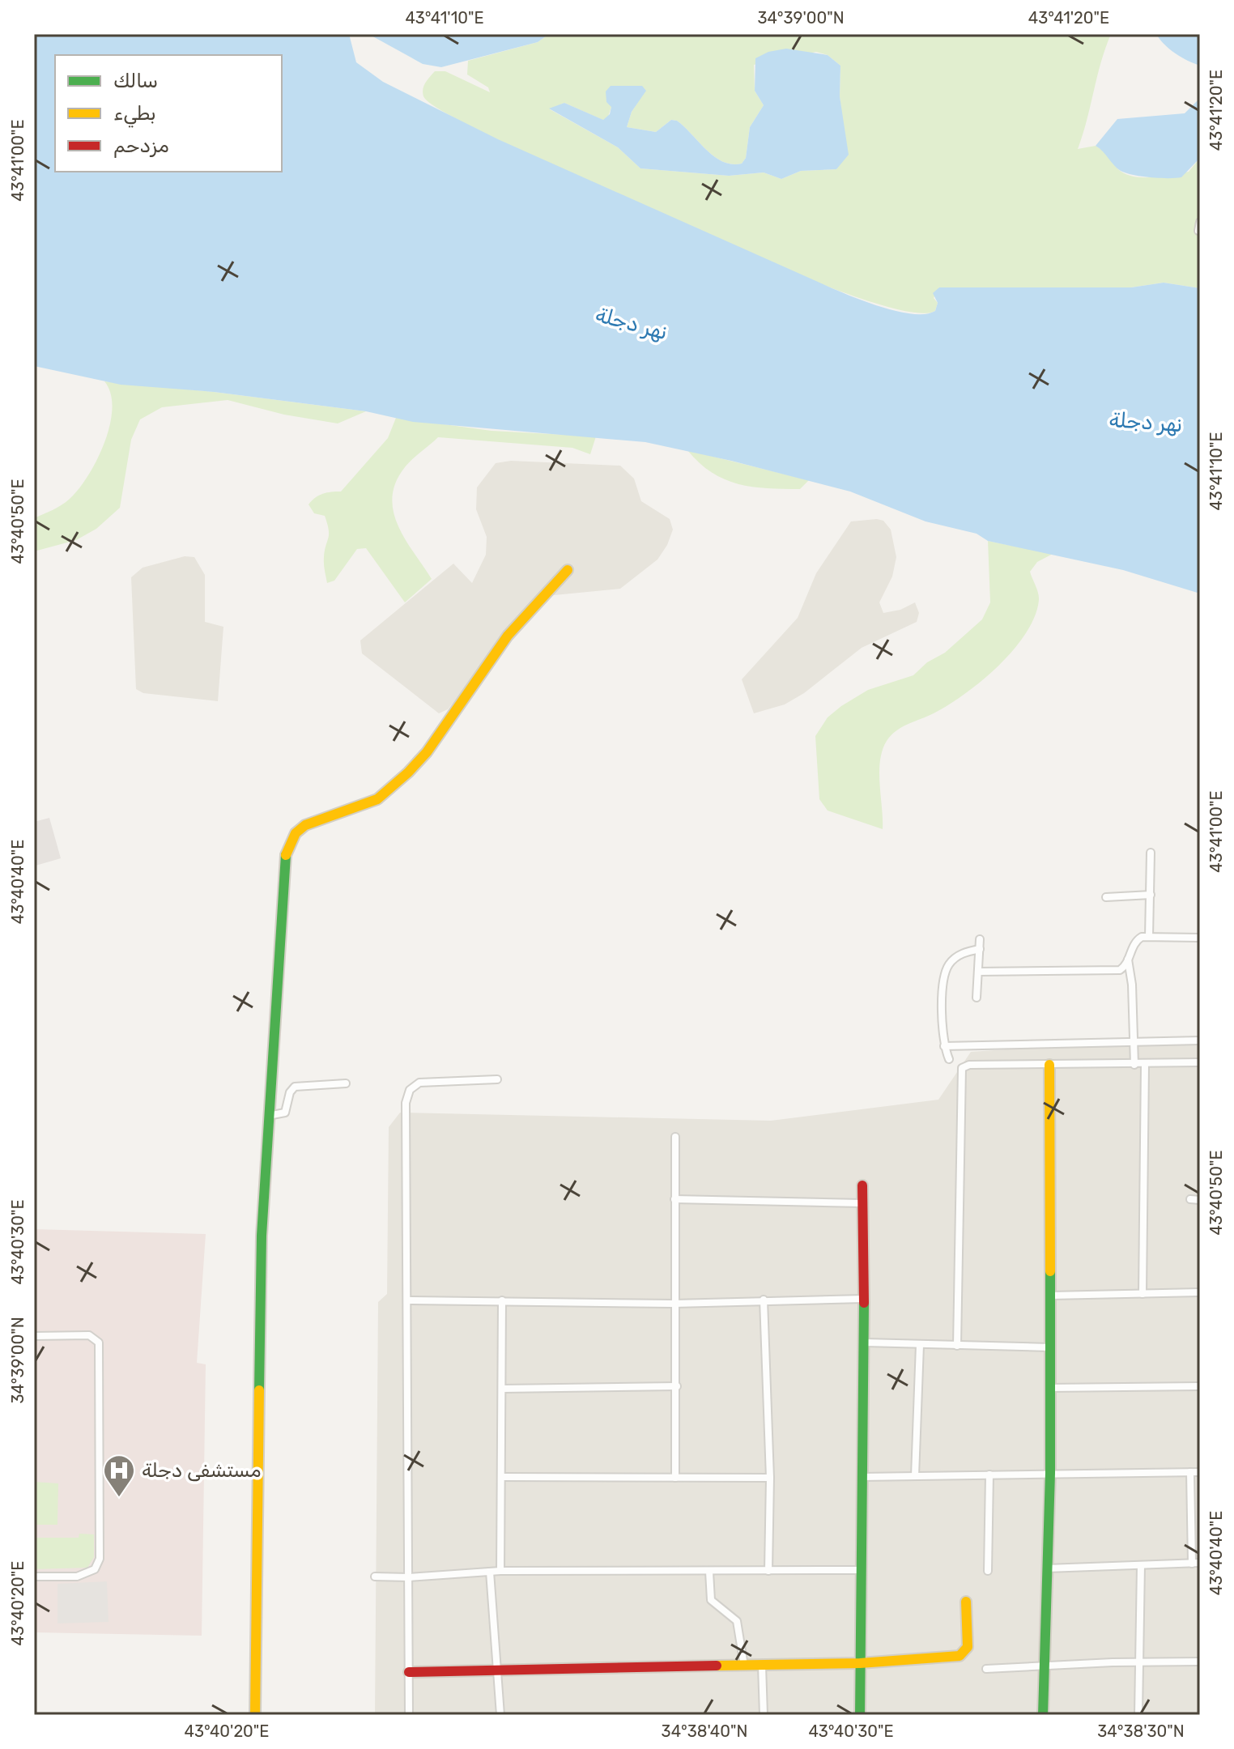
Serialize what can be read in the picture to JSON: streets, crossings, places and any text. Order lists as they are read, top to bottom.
{
  "water": ["نهر دجلة"],
  "places": {
    "hospital": ["مستشفى دجلة"]
  },
  "legend": ["سالك", "بطيء", "مزدحم"],
  "coordinates": [
    "43°41'10\"E",
    "34°39'00\"N",
    "43°41'20\"E",
    "43°41'00\"E",
    "43°40'50\"E",
    "43°40'40\"E",
    "43°40'30\"E",
    "43°40'20\"E",
    "34°38'40\"N",
    "34°38'30\"N"
  ]
}
